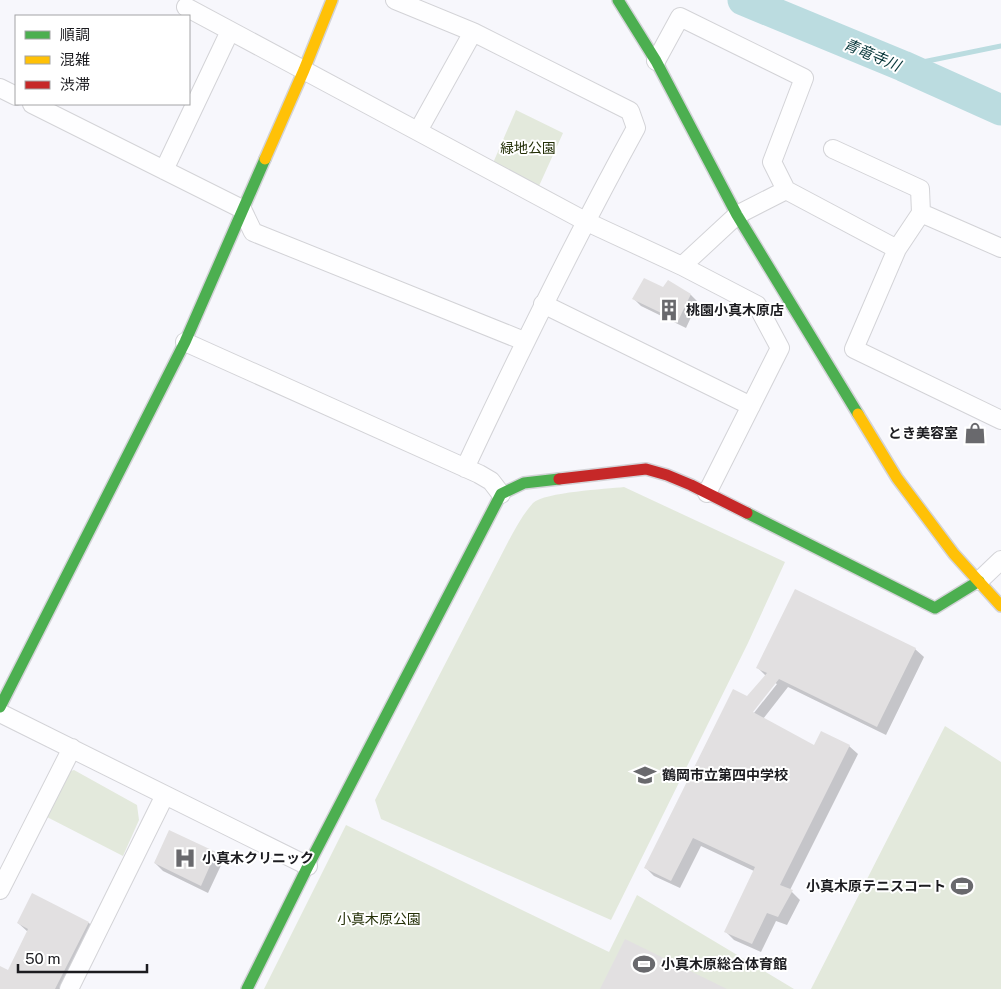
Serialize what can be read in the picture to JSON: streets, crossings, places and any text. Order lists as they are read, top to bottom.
{
  "water": ["青竜寺川"],
  "parks": ["緑地公園", "小真木原公園"],
  "places": {
    "building": ["桃園小真木原店"],
    "shop": ["とき美容室"],
    "school or university": ["鶴岡市立第四中学校"],
    "hospital": ["小真木クリニック"],
    "sports": ["小真木原テニスコート", "小真木原総合体育館"]
  },
  "legend": ["順調", "混雑", "渋滞"],
  "scale_bar": "50 m"
}
